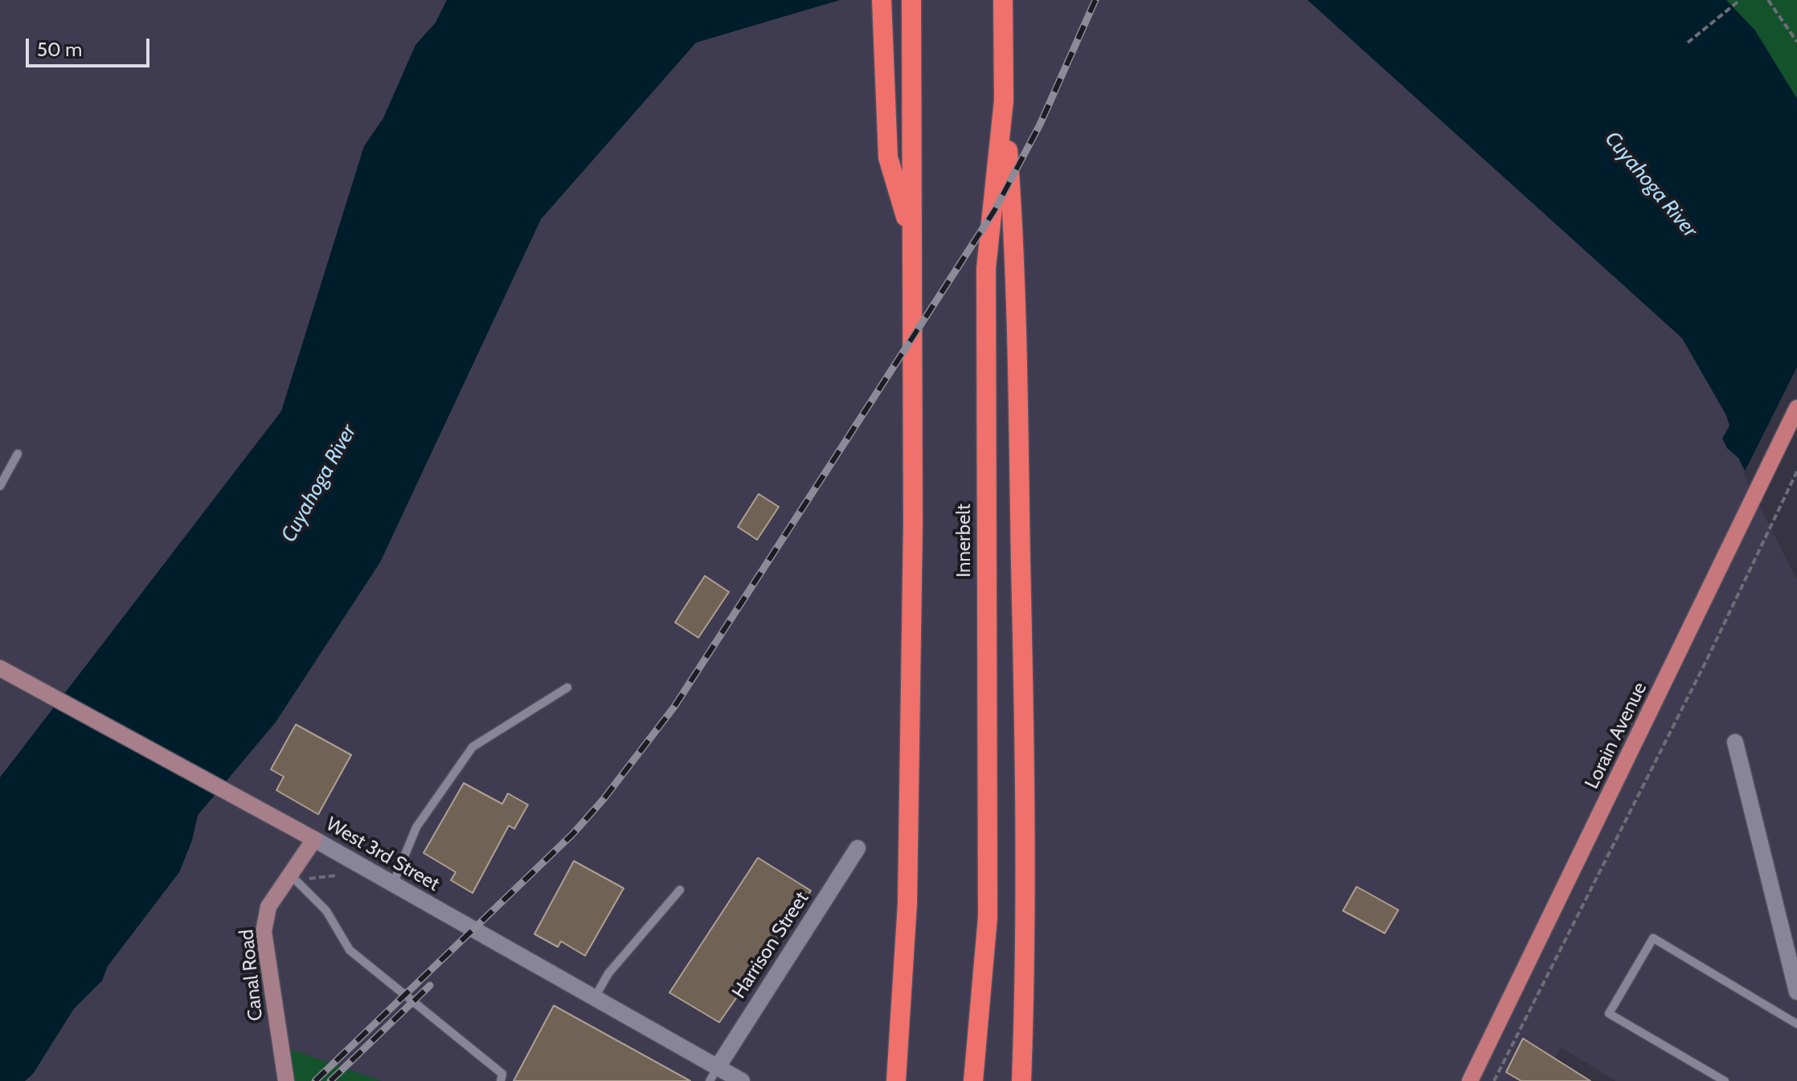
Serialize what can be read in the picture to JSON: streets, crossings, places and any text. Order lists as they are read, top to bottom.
{
  "streets": {
    "highway": ["Innerbelt"],
    "main road": ["Lorain Avenue"],
    "street": ["West 3rd Street", "Harrison Street", "Canal Road"]
  },
  "crossings": [
    ["West 3rd Street", "Harrison Street"],
    ["West 3rd Street", "Canal Road"]
  ],
  "water": ["Cuyahoga River"],
  "scale_bar": "50 m"
}
